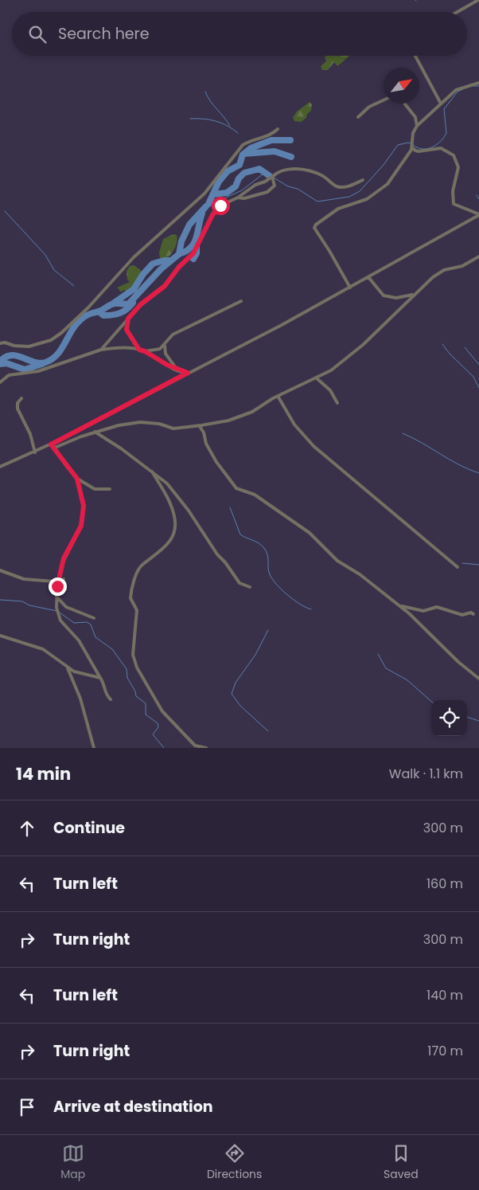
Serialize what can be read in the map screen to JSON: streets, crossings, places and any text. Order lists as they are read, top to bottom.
{
  "north": "top right",
  "page": {
    "search": "Search here",
    "heading": ["14 min", "Walk · 1.1 km"],
    "list": [
      ["Continue", "300 m"],
      ["Turn left", "160 m"],
      ["Turn right", "300 m"],
      ["Turn left", "140 m"],
      ["Turn right", "170 m"],
      "Arrive at destination"
    ],
    "nav": ["Map", "Directions", "Saved"]
  }
}
